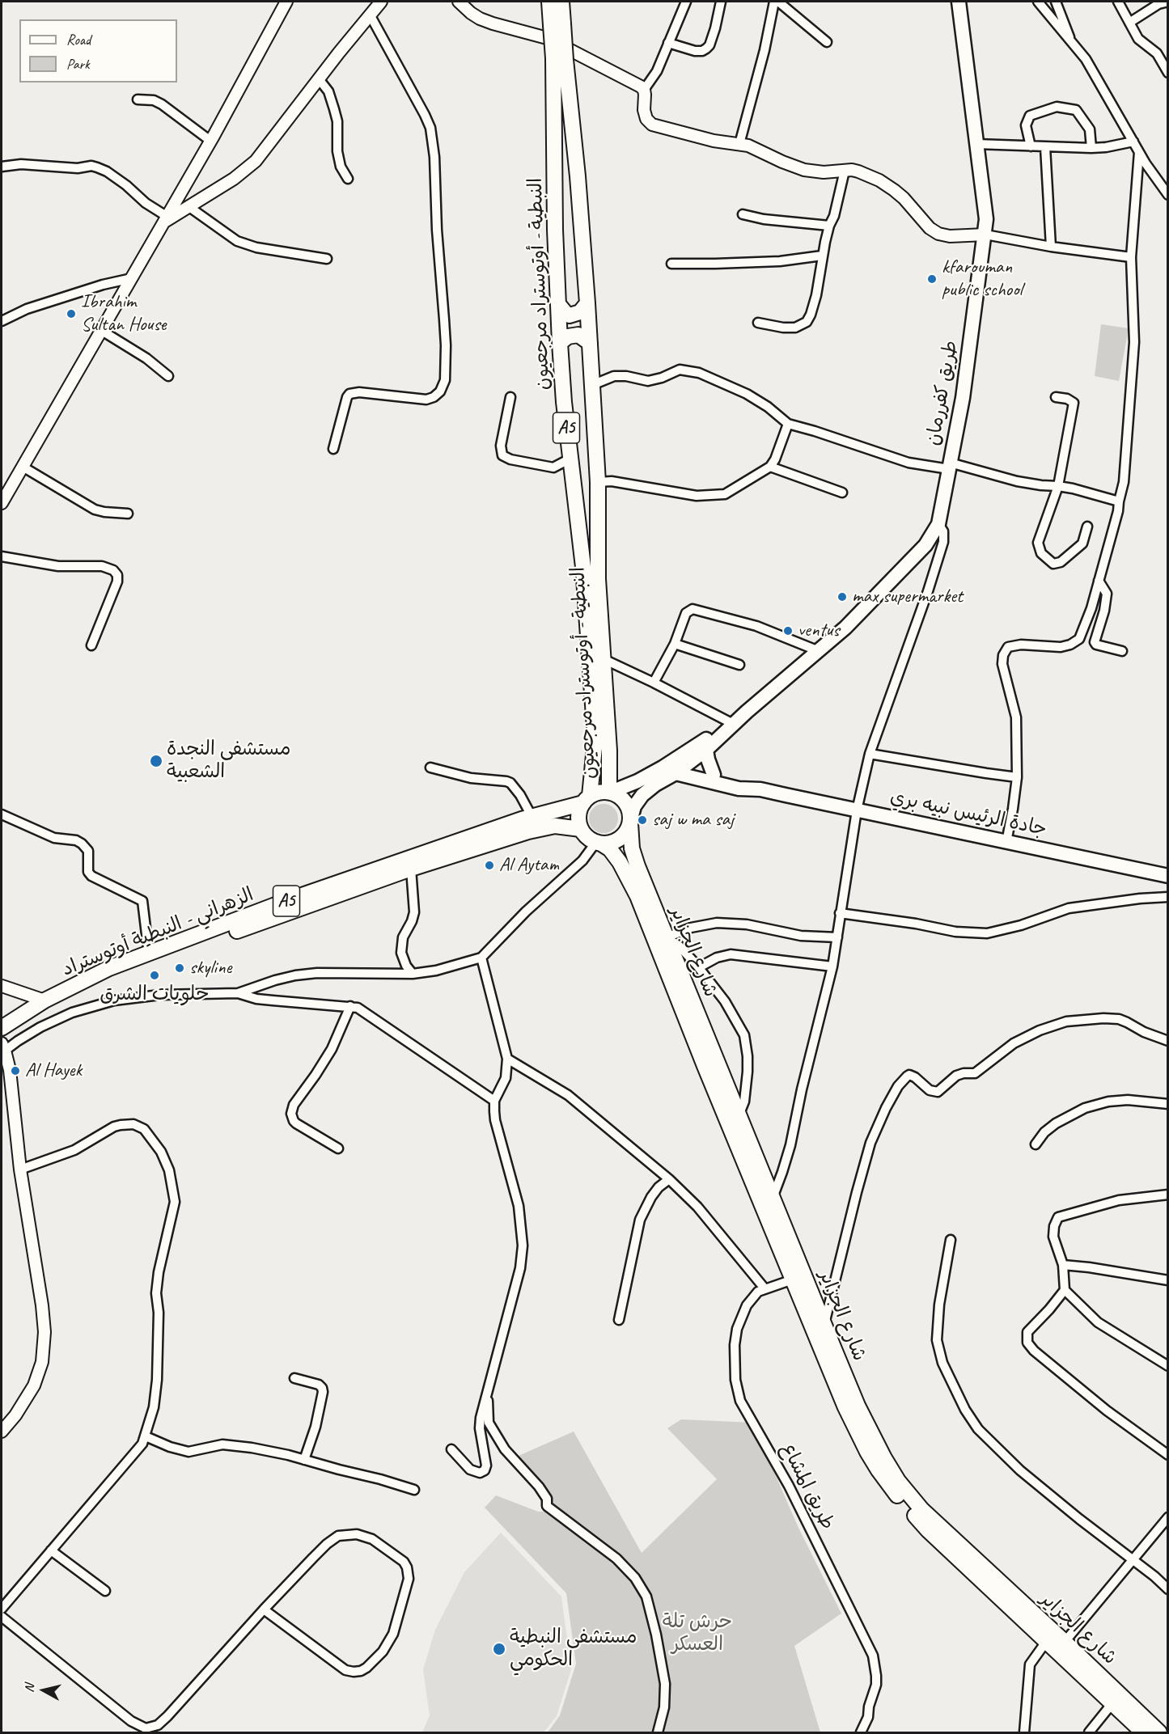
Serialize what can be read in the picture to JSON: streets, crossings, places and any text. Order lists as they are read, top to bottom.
{
  "streets": {
    "main road": [
      "النبطية - أوتوستراد مرجعيون",
      "طريق كفررمان",
      "A5",
      "جادة الرئيس نبيه بري",
      "الزهراني - النبطية أوتوستراد",
      "شارع الجزاير"
    ],
    "street": ["طريق المشاع"]
  },
  "crossings": [
    ["النبطية - أوتوستراد مرجعيون", "A5"],
    ["النبطية - أوتوستراد مرجعيون", "الزهراني - النبطية أوتوستراد"],
    ["النبطية - أوتوستراد مرجعيون", "شارع الجزاير"],
    ["A5", "الزهراني - النبطية أوتوستراد"],
    ["A5", "شارع الجزاير"],
    ["الزهراني - النبطية أوتوستراد", "شارع الجزاير"],
    ["شارع الجزاير", "طريق المشاع"]
  ],
  "parks": ["حرش تلة العسكر"],
  "places": [
    "kfarouman public school",
    "Ibrahim Sultan House",
    "max supermarket",
    "ventus",
    "مستشفى النجدة الشعبية",
    "saj w ma saj",
    "Al Aytam",
    "skyline",
    "حلويات الشرق",
    "Al Hayek",
    "مستشفى النبطية الحكومي"
  ],
  "legend": ["Road", "Park"],
  "north": "left"
}
